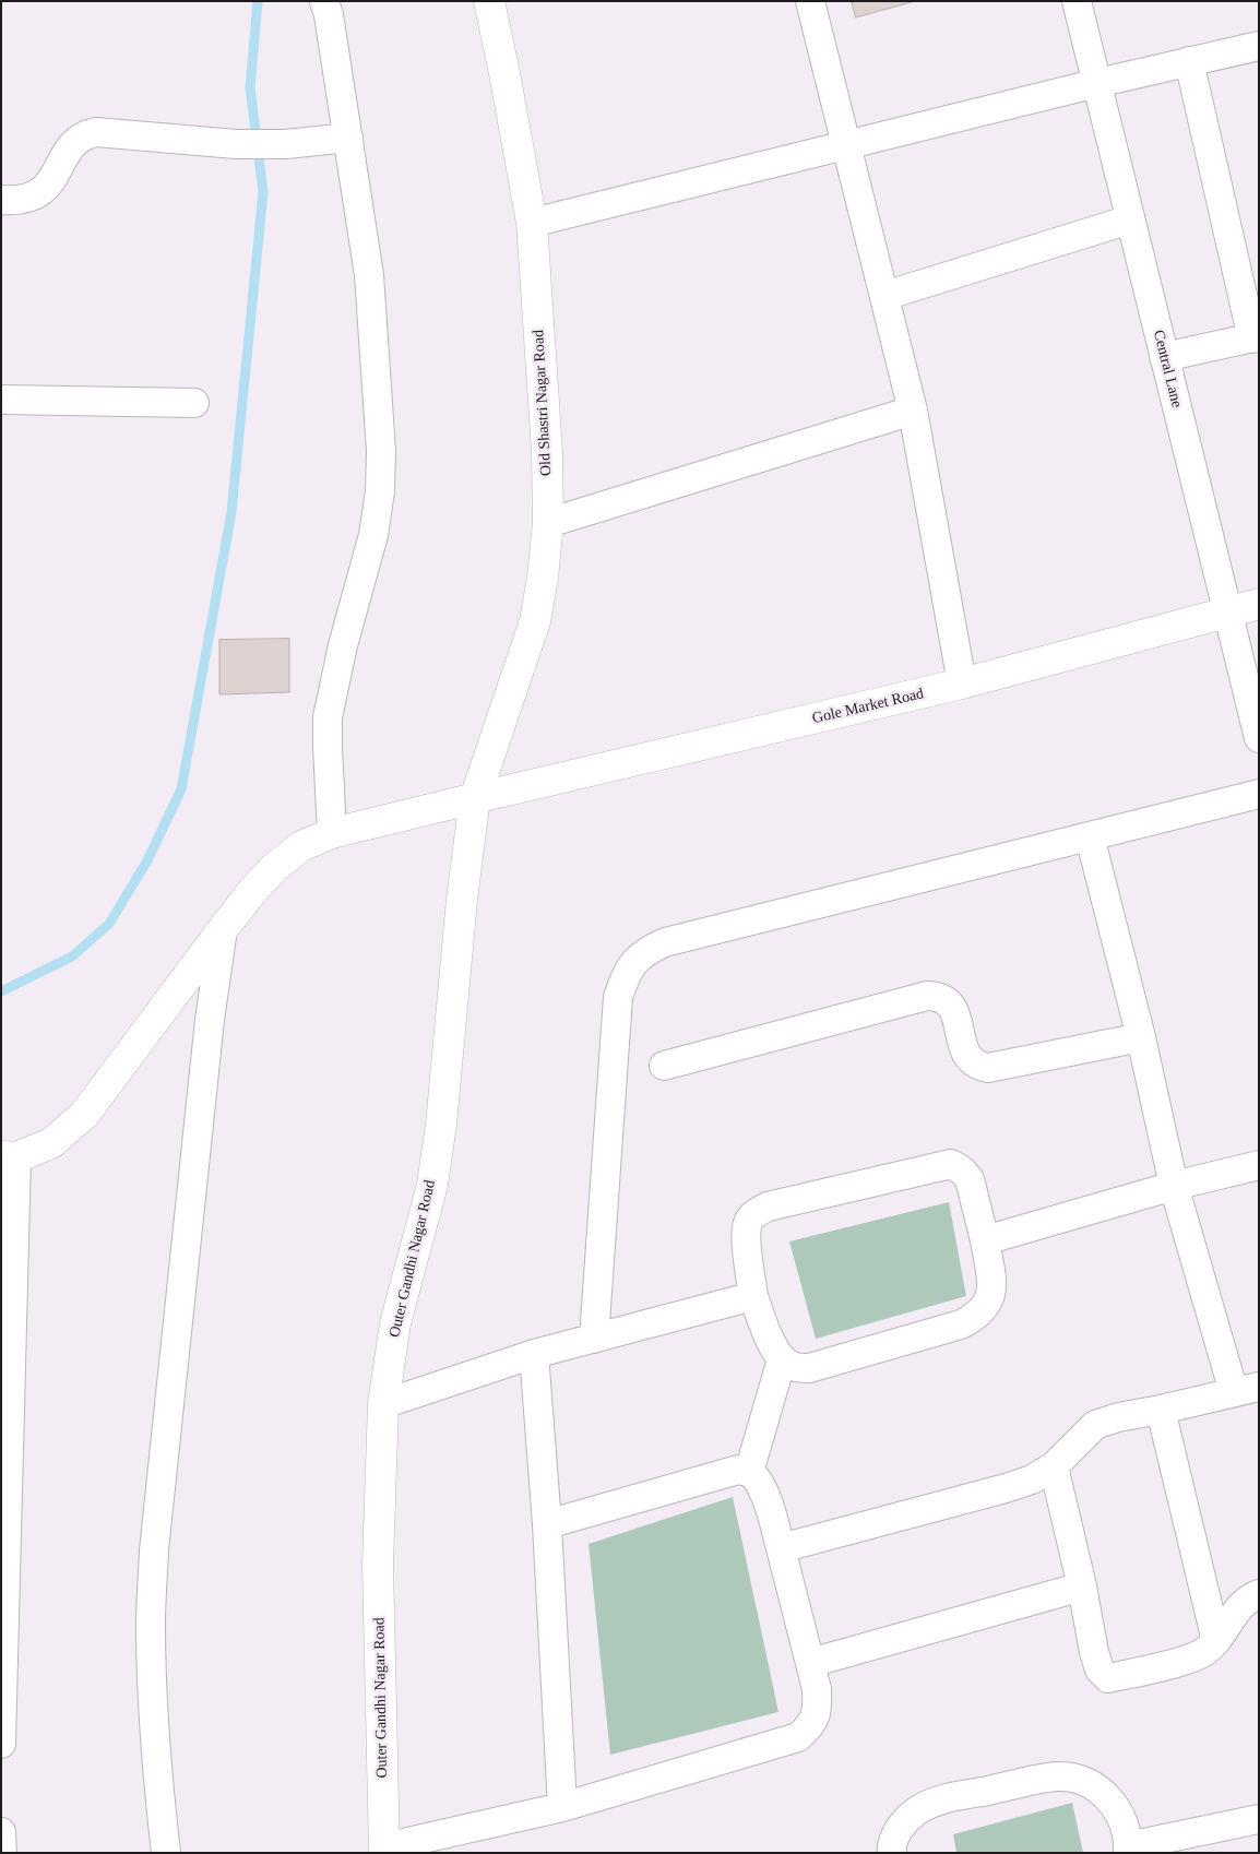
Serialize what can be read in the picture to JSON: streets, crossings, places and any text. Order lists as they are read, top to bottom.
{
  "streets": {
    "street": [
      "Central Lane",
      "Old Shastri Nagar Road",
      "Gole Market Road",
      "Outer Gandhi Nagar Road"
    ]
  },
  "crossings": [
    ["Central Lane", "Gole Market Road"],
    ["Old Shastri Nagar Road", "Gole Market Road"],
    ["Old Shastri Nagar Road", "Outer Gandhi Nagar Road"],
    ["Gole Market Road", "Outer Gandhi Nagar Road"]
  ]
}
